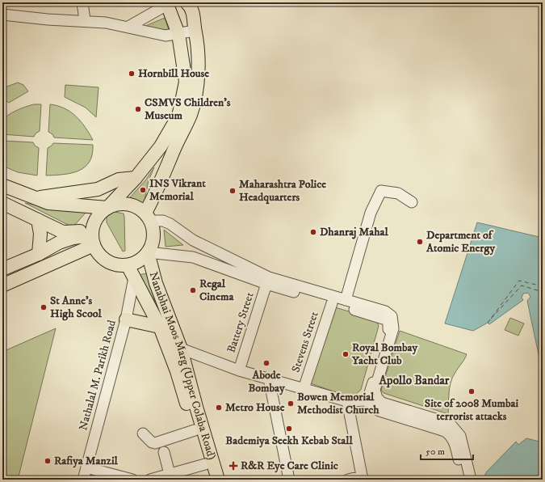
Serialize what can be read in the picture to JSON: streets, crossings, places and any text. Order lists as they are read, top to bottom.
{
  "streets": {
    "main road": ["Nanabhai Moos Marg (Upper Colaba Road)"],
    "street": ["Battery Street", "Stevens Street", "Nathalal M. Parikh Road"]
  },
  "crossings": [
    ["Nanabhai Moos Marg (Upper Colaba Road)", "Nathalal M. Parikh Road"]
  ],
  "districts": ["Apollo Bandar"],
  "places": {
    "other": [
      "Hornbill House",
      "CSMVS Children’s Museum",
      "INS Vikrant Memorial",
      "Maharashtra Police Headquarters",
      "Dhanraj Mahal",
      "Department of Atomic Energy",
      "Regal Cinema",
      "St Anne's High Scool",
      "Royal Bombay Yacht Club",
      "Abode Bombay",
      "Site of 2008 Mumbai terrorist attacks",
      "Bowen Memorial Methodist Church",
      "Metro House",
      "Bademiya Seekh Kebab Stall",
      "Rafiya Manzil"
    ],
    "health": ["R&R Eye Care Clinic"]
  },
  "scale_bar": "50 m"
}
